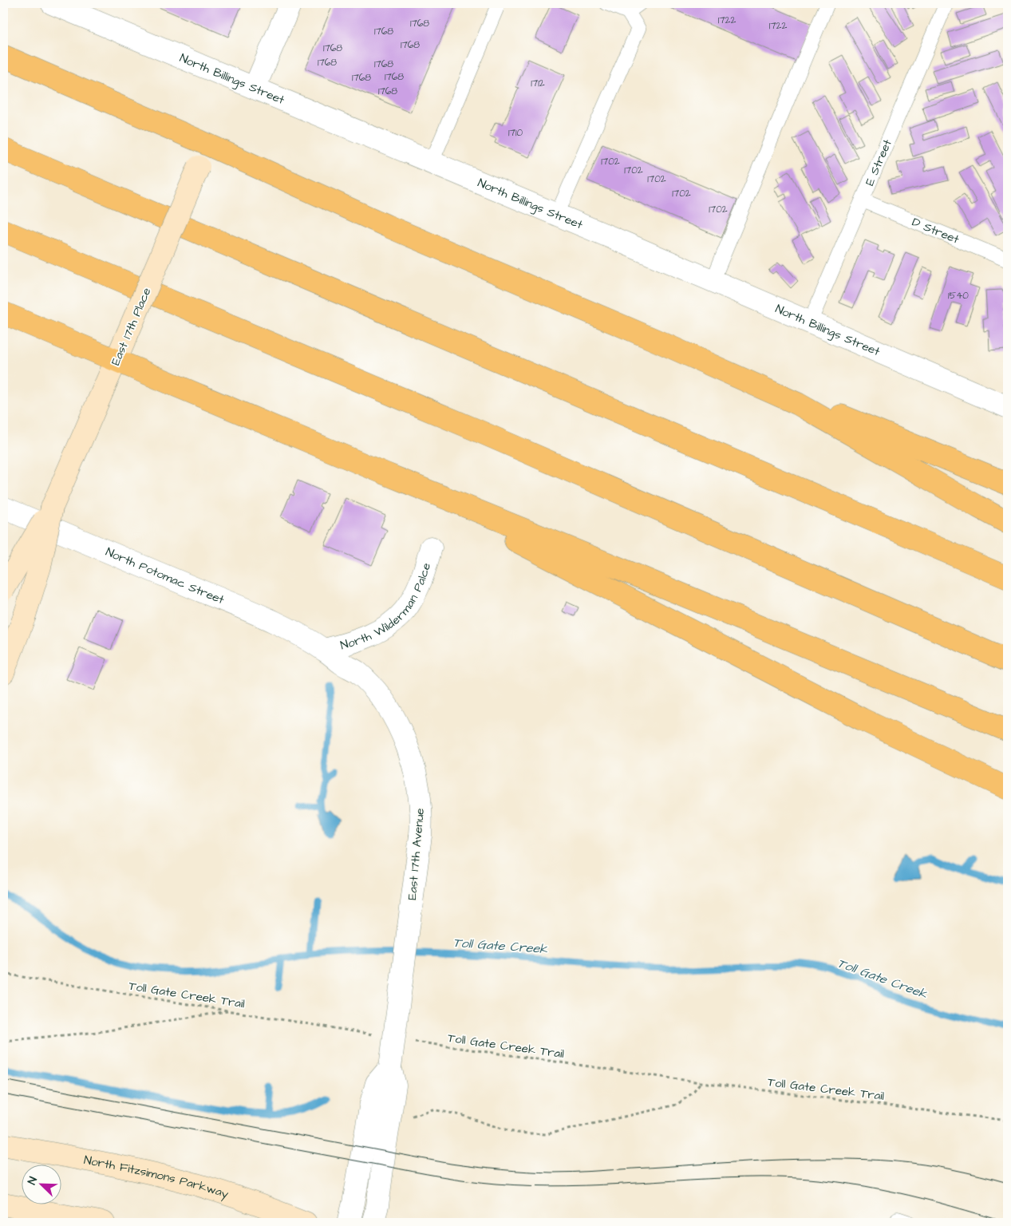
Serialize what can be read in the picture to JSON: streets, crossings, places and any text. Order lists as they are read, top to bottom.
{
  "streets": {
    "main road": ["East 17th Place", "North Fitzsimons Parkway"],
    "street": [
      "North Billings Street",
      "North Potomac Street",
      "North Wilderman Palce",
      "East 17th Avenue"
    ],
    "lane": ["E Street", "D Street"],
    "path": ["Toll Gate Creek Trail"]
  },
  "crossings": [
    ["North Billings Street", "E Street"],
    ["E Street", "D Street"],
    ["North Potomac Street", "North Wilderman Palce"],
    ["North Potomac Street", "East 17th Avenue"],
    ["North Wilderman Palce", "East 17th Avenue"]
  ],
  "water": ["Toll Gate Creek"],
  "house_numbers": [
    "1722",
    "1768",
    "1722",
    "1768",
    "1768",
    "1768",
    "1768",
    "1768",
    "1768",
    "1768",
    "1712",
    "1768",
    "1710",
    "1702",
    "1702",
    "1702",
    "1702",
    "1702",
    "1540"
  ],
  "north": "top left"
}
